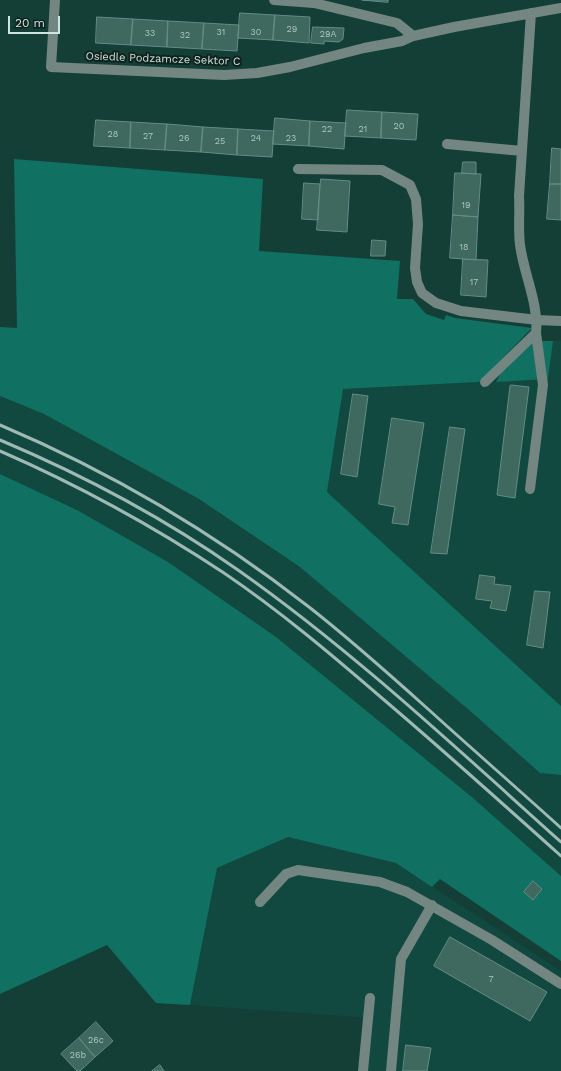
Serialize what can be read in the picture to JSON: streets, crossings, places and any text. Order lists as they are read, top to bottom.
{
  "streets": {
    "street": ["Osiedle Podzamcze Sektor C"]
  },
  "house_numbers": [
    "29",
    "31",
    "30",
    "33",
    "29A",
    "32",
    "20",
    "22",
    "21",
    "28",
    "27",
    "26",
    "24",
    "23",
    "25",
    "19",
    "18",
    "17",
    "7",
    "26c",
    "26b"
  ],
  "scale_bar": "20 m"
}
